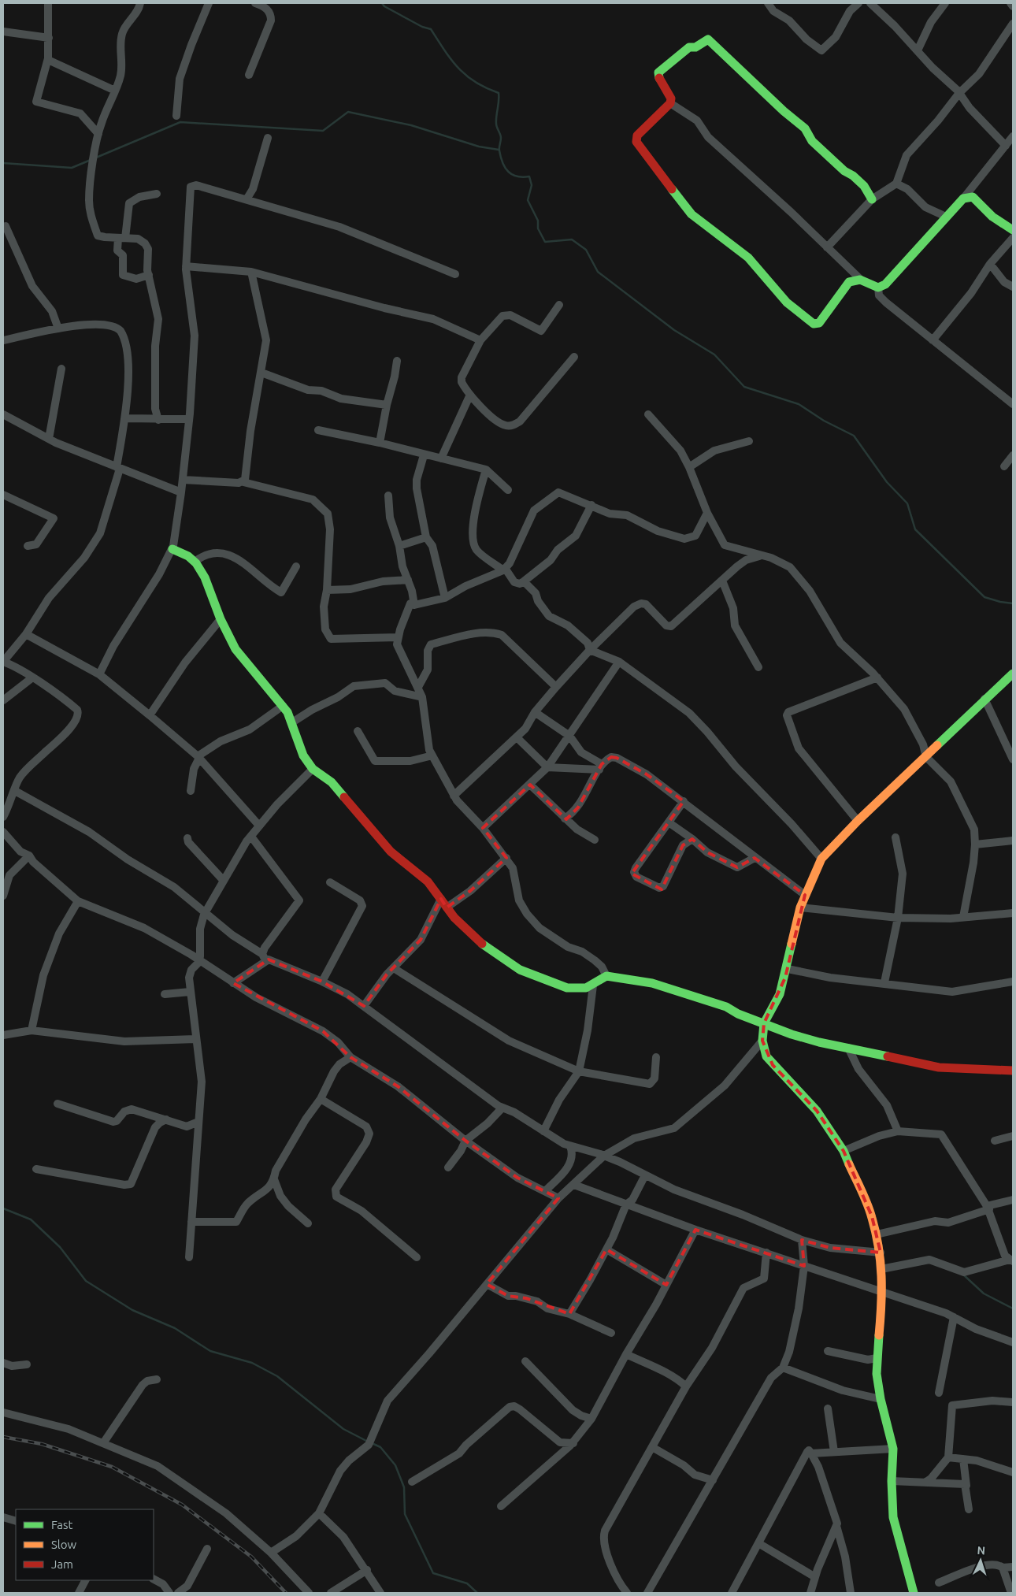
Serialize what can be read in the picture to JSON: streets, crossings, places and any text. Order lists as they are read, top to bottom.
{
  "legend": ["Fast", "Slow", "Jam"],
  "north": "top"
}
